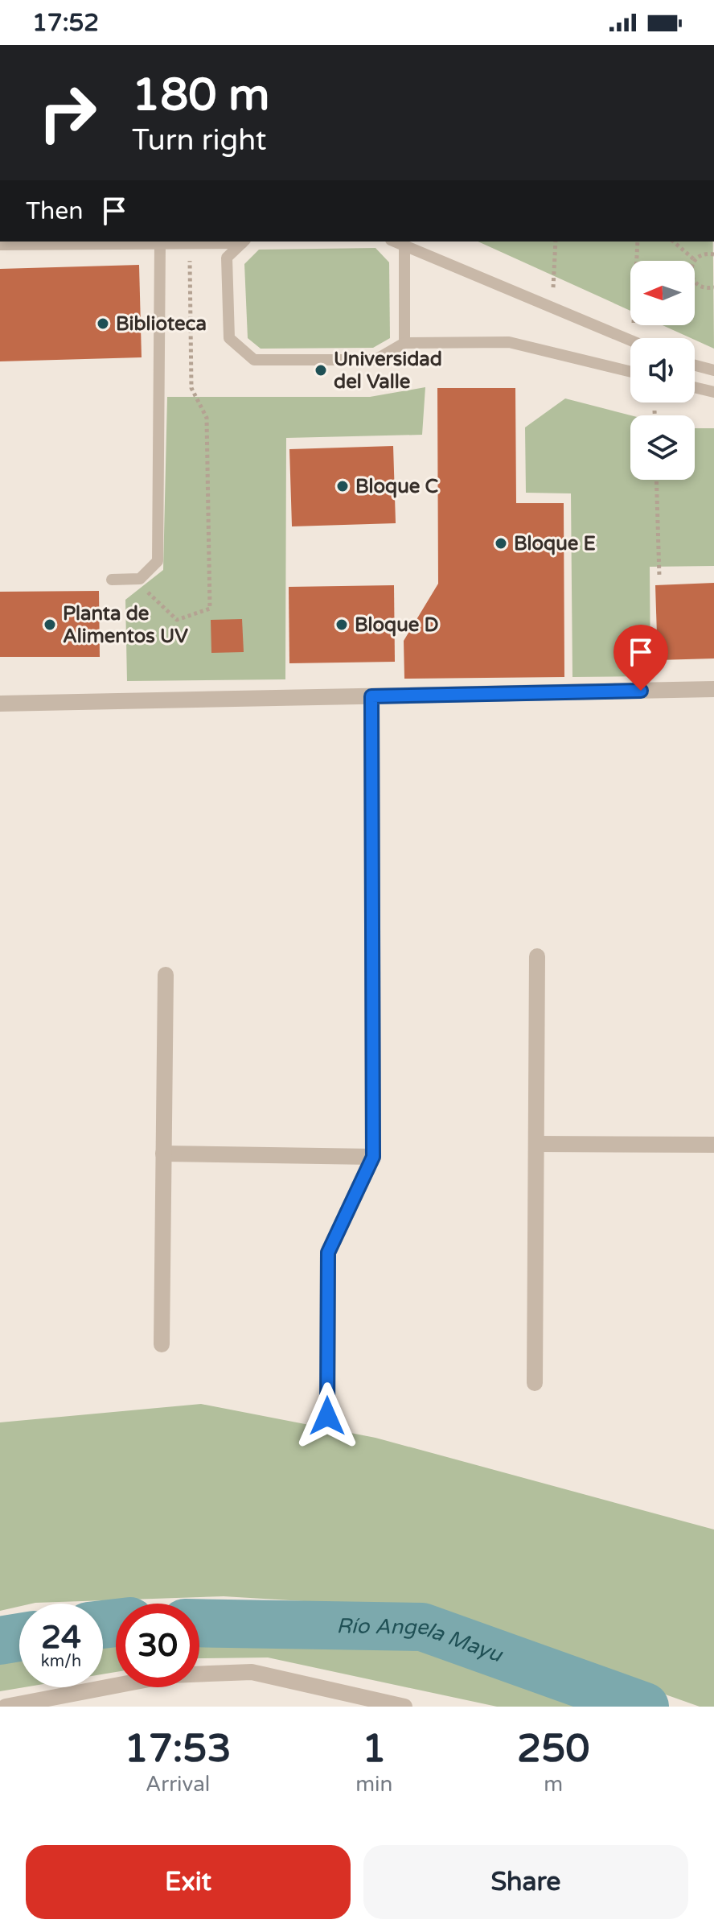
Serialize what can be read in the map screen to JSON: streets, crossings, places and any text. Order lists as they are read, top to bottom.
{
  "water": ["Río Angela Mayu"],
  "places": [
    "Biblioteca",
    "Universidad del Valle",
    "Bloque C",
    "Bloque E",
    "Planta de Alimentos UV",
    "Bloque D"
  ],
  "north": "left",
  "page": {
    "status": "17:52",
    "turn": ["180 m", "Turn right"],
    "then": "Then",
    "speed": "24 km/h",
    "limit": "30",
    "eta": [
      "17:53",
      "Arrival",
      "1",
      "min",
      "250",
      "m"
    ],
    "buttons": ["Exit", "Share"]
  }
}
